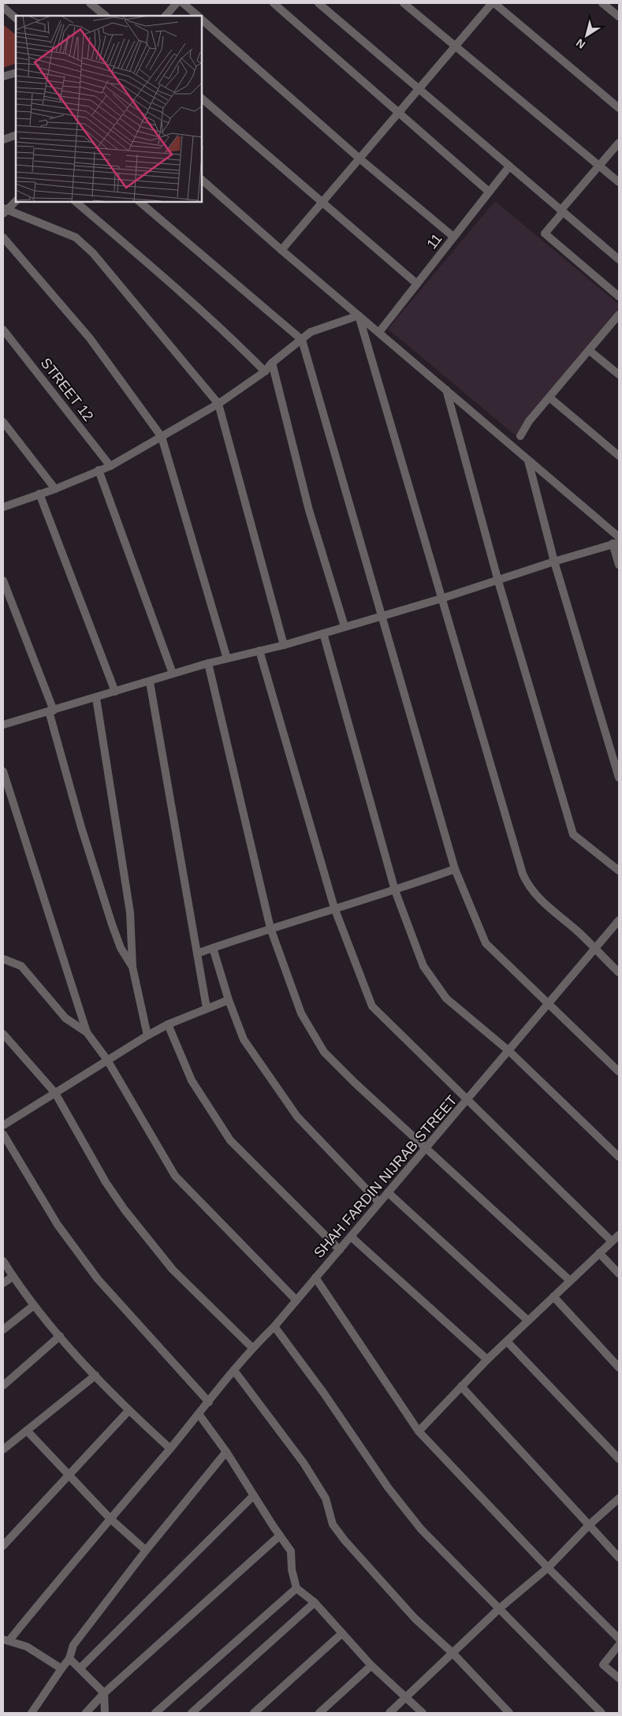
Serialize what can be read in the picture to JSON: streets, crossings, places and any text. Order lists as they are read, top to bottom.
{
  "streets": {
    "street": ["11", "STREET 12", "SHAH FARDIN NIJRAB STREET"]
  },
  "north": "bottom left"
}
